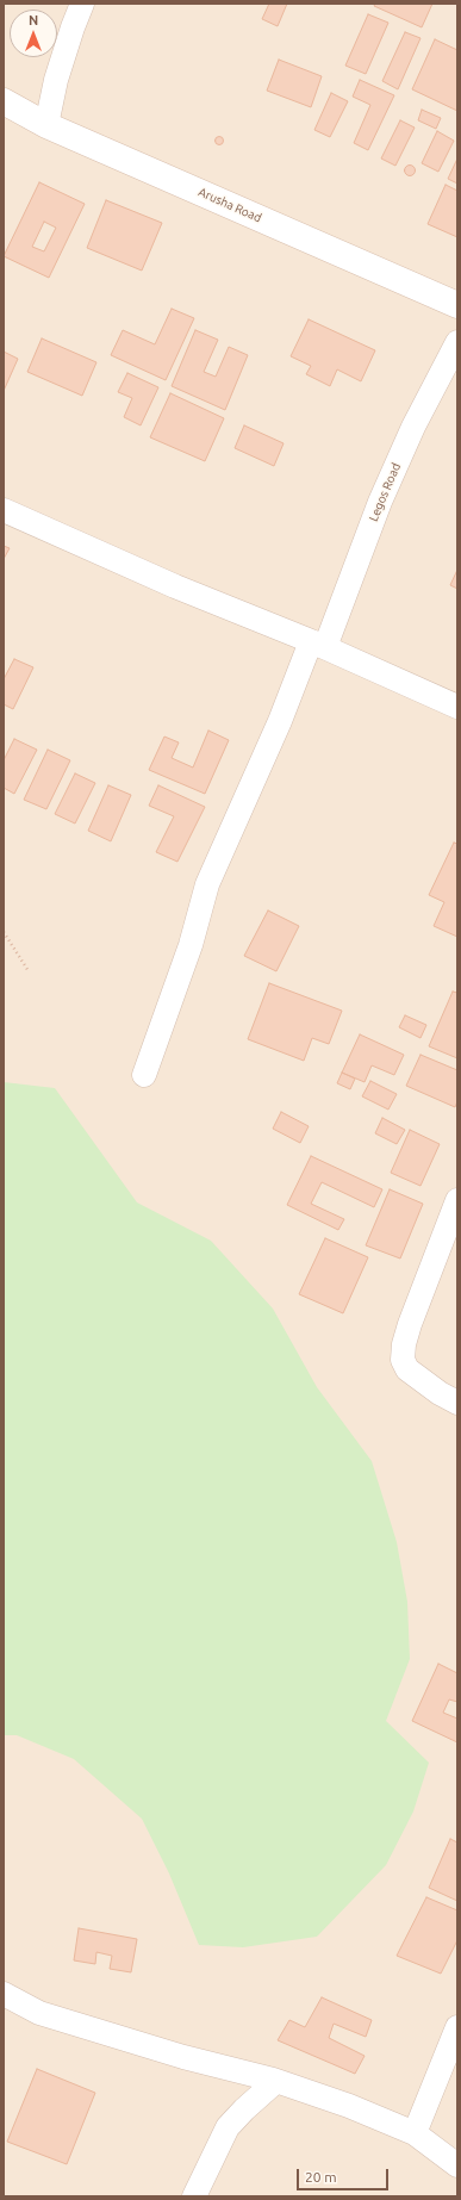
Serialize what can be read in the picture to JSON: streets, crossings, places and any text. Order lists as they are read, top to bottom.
{
  "streets": {
    "main road": ["Arusha Road"],
    "street": ["Legos Road"]
  },
  "scale_bar": "20 m",
  "north": "top"
}
